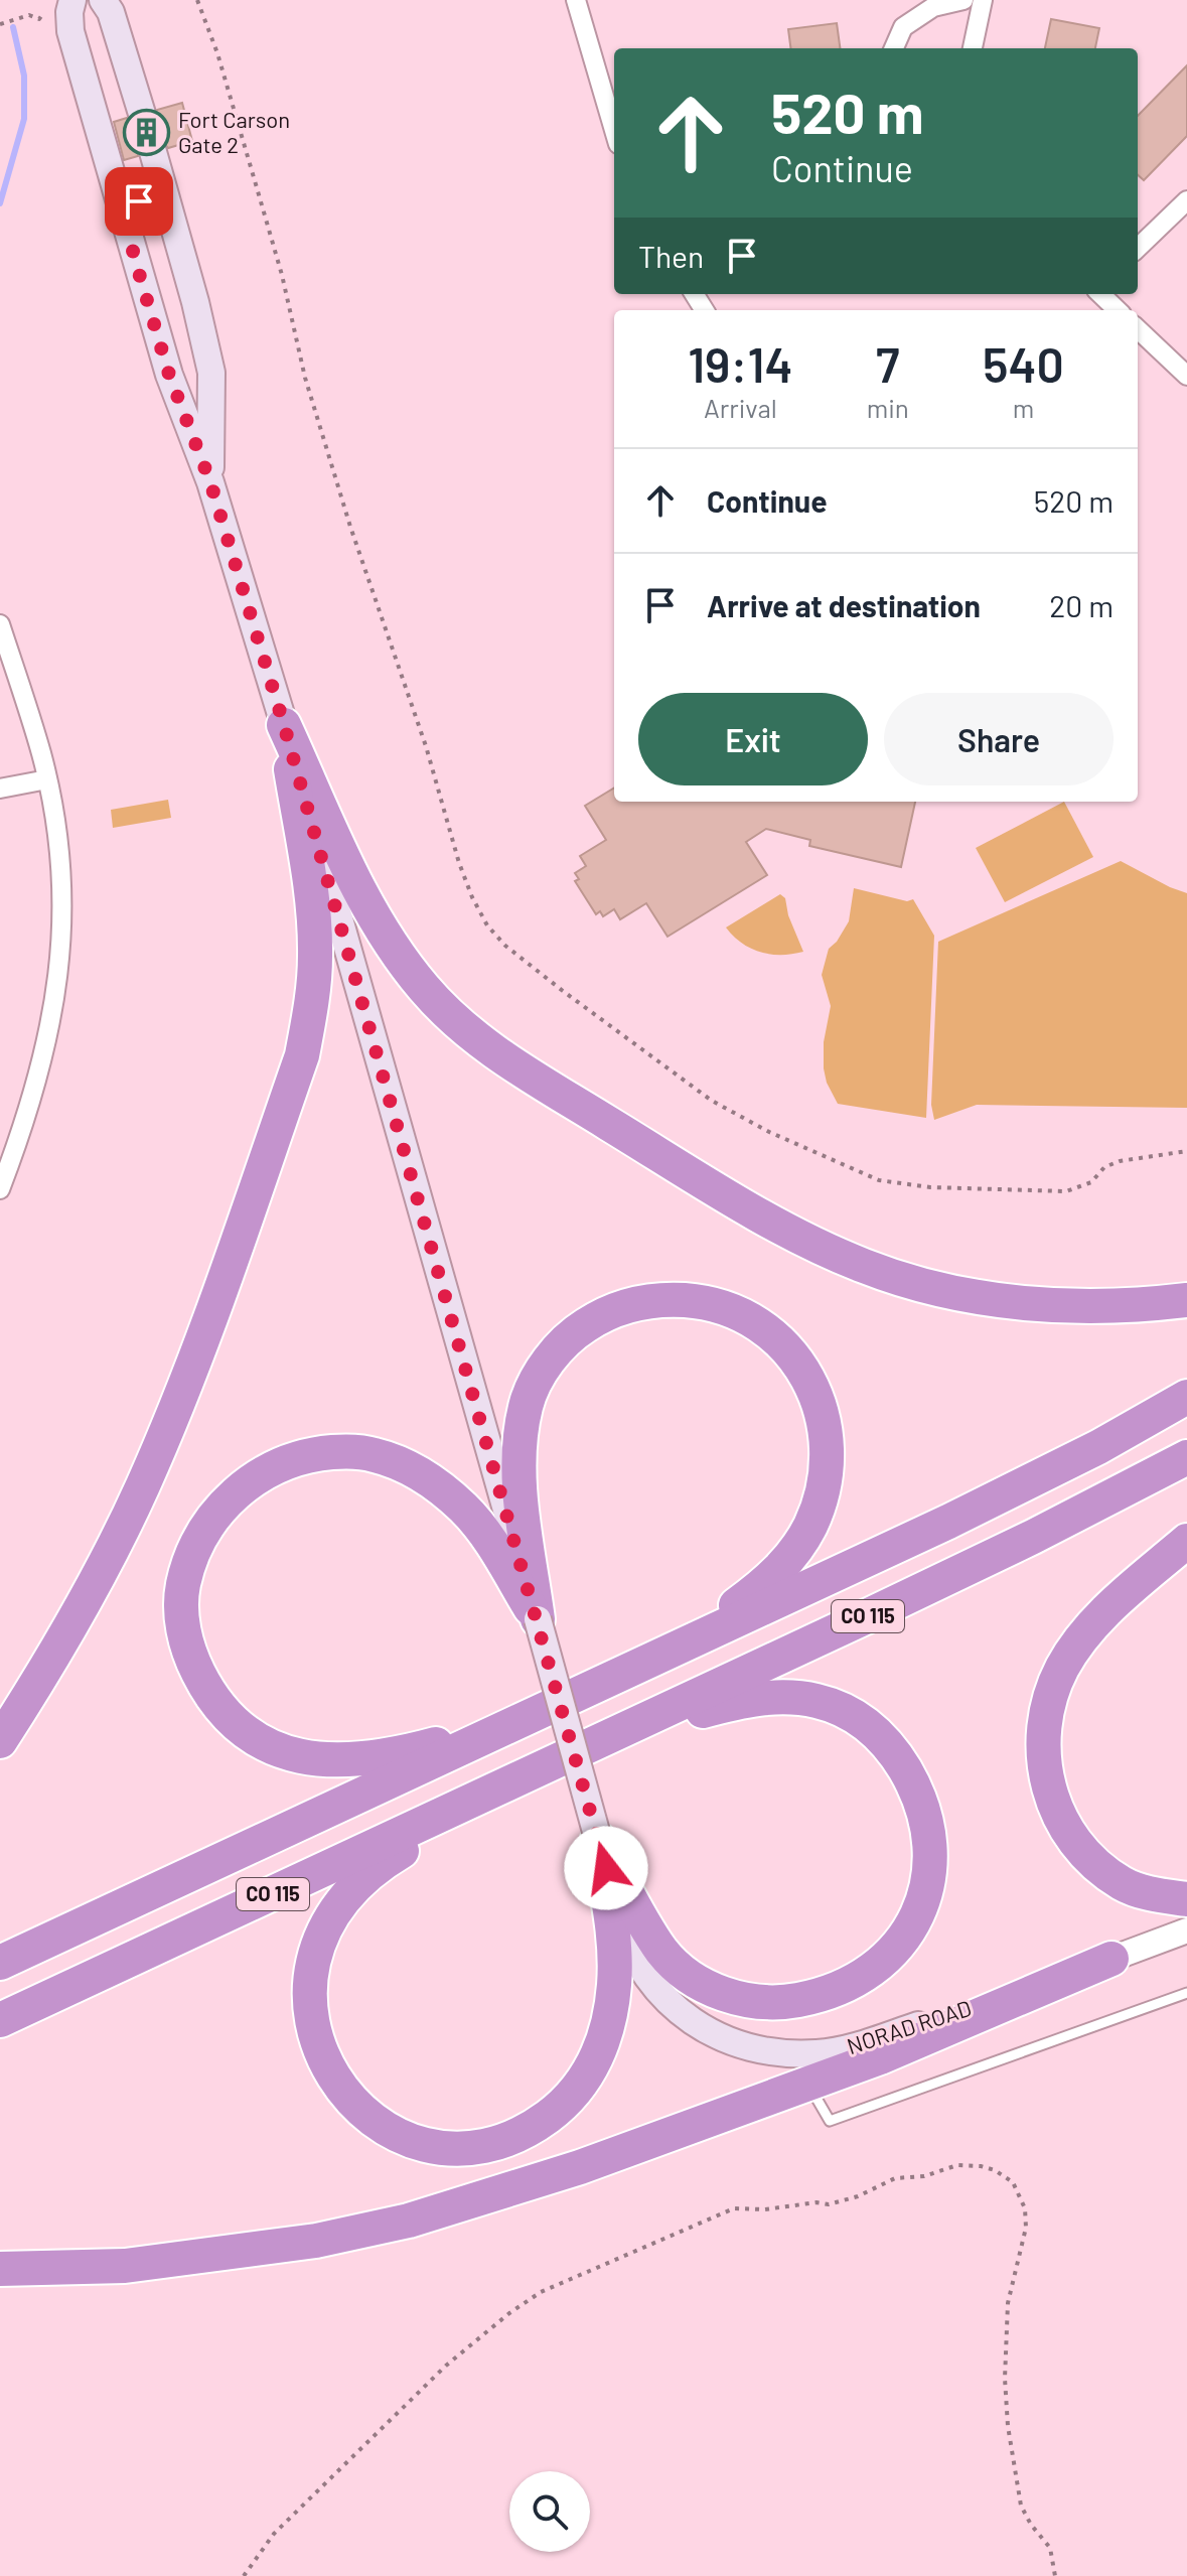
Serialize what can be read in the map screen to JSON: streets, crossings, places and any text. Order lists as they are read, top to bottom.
{
  "streets": {
    "highway": ["CO 115"],
    "main road": ["NORAD ROAD"]
  },
  "places": {
    "building": ["Fort Carson Gate 2"]
  },
  "page": {
    "turn": ["520 m", "Continue"],
    "then": "Then",
    "eta": [
      "19:14",
      "Arrival",
      "7",
      "min",
      "540",
      "m"
    ],
    "list": [
      {
        "name": "Continue",
        "value": "520 m"
      },
      {
        "name": "Arrive at destination",
        "value": "20 m"
      }
    ],
    "buttons": ["Exit", "Share"]
  }
}
